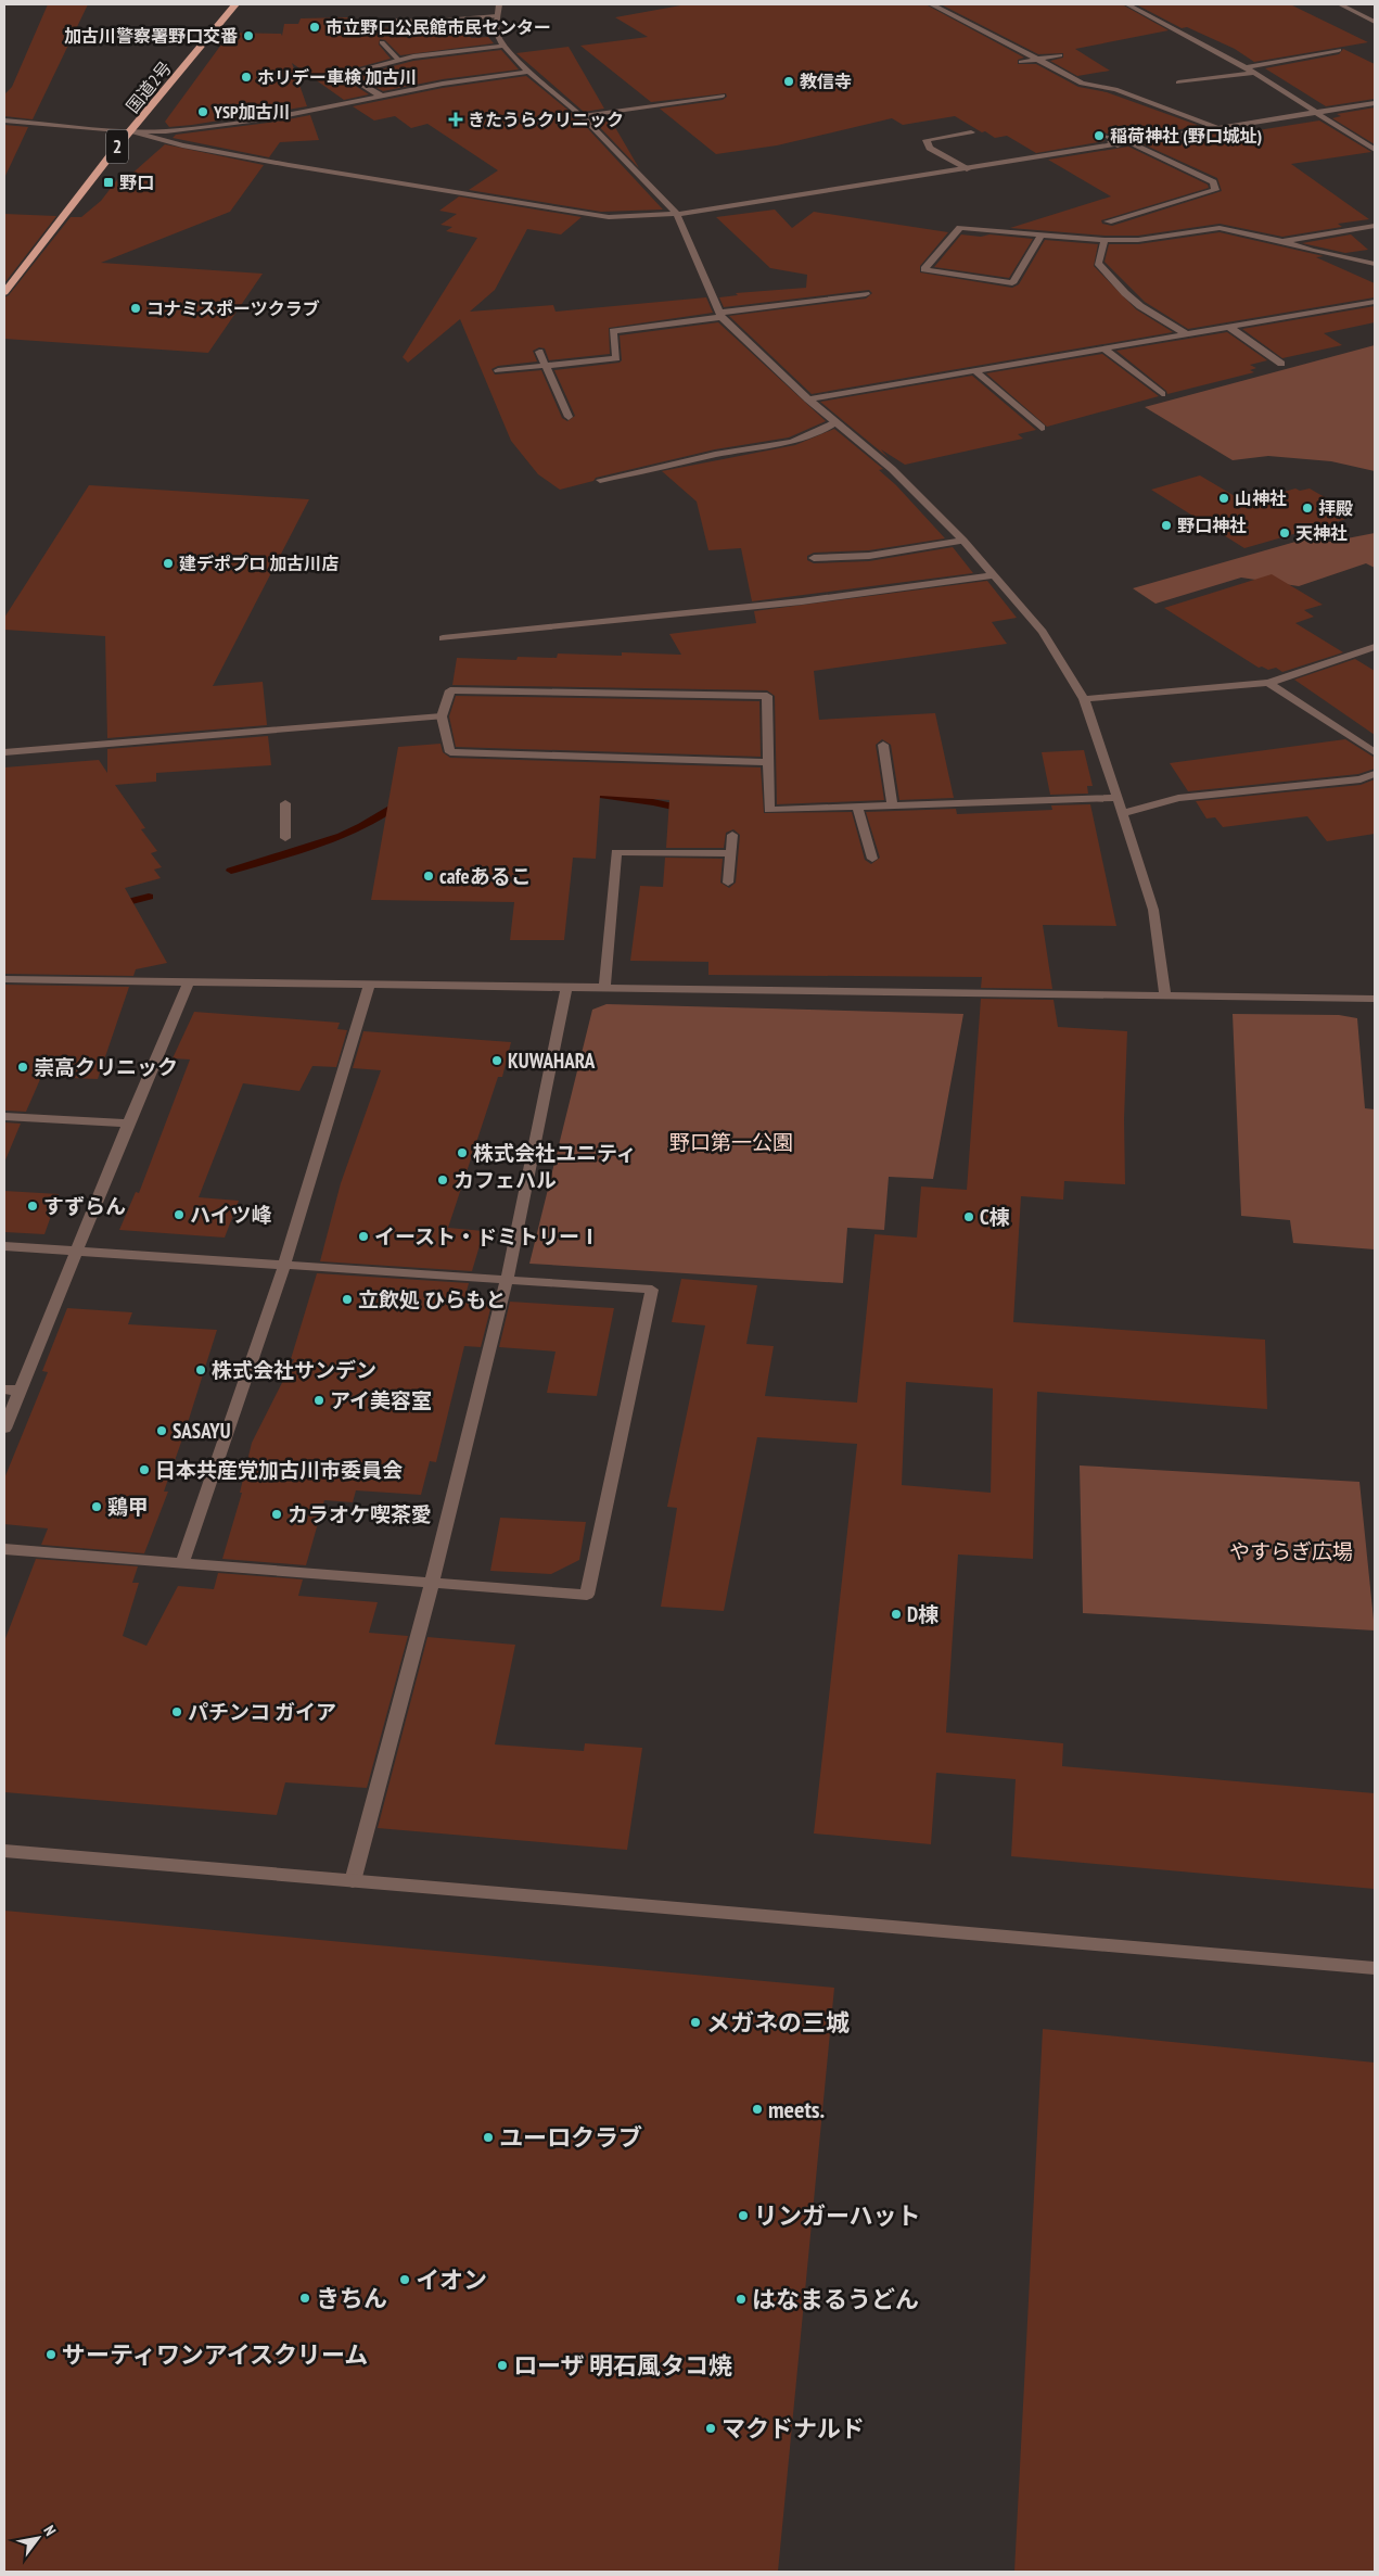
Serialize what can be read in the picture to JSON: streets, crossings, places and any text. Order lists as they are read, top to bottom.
{
  "streets": {
    "highway": ["国道2号", "2"]
  },
  "parks": ["野口第一公園", "やすらぎ広場"],
  "places": {
    "other": [
      "市立野口公民館市民センター",
      "加古川警察署野口交番",
      "ホリデー車検 加古川",
      "教信寺",
      "YSP加古川",
      "稲荷神社 (野口城址)",
      "コナミスポーツクラブ",
      "山神社",
      "拝殿",
      "野口神社",
      "天神社",
      "建デポプロ 加古川店",
      "cafeあるこ",
      "KUWAHARA",
      "崇高クリニック",
      "株式会社ユニティ",
      "カフェハル",
      "すずらん",
      "ハイツ峰",
      "C棟",
      "イースト・ドミトリーⅠ",
      "立飲処 ひらもと",
      "株式会社サンデン",
      "アイ美容室",
      "SASAYU",
      "日本共産党加古川市委員会",
      "鶏甲",
      "カラオケ喫茶愛",
      "D棟",
      "パチンコ ガイア",
      "メガネの三城",
      "meets.",
      "ユーロクラブ",
      "リンガーハット",
      "イオン",
      "きちん",
      "はなまるうどん",
      "サーティワンアイスクリーム",
      "ローザ 明石風タコ焼",
      "マクドナルド"
    ],
    "health": ["きたうらクリニック"],
    "transit": ["野口"]
  },
  "north": "top right"
}
